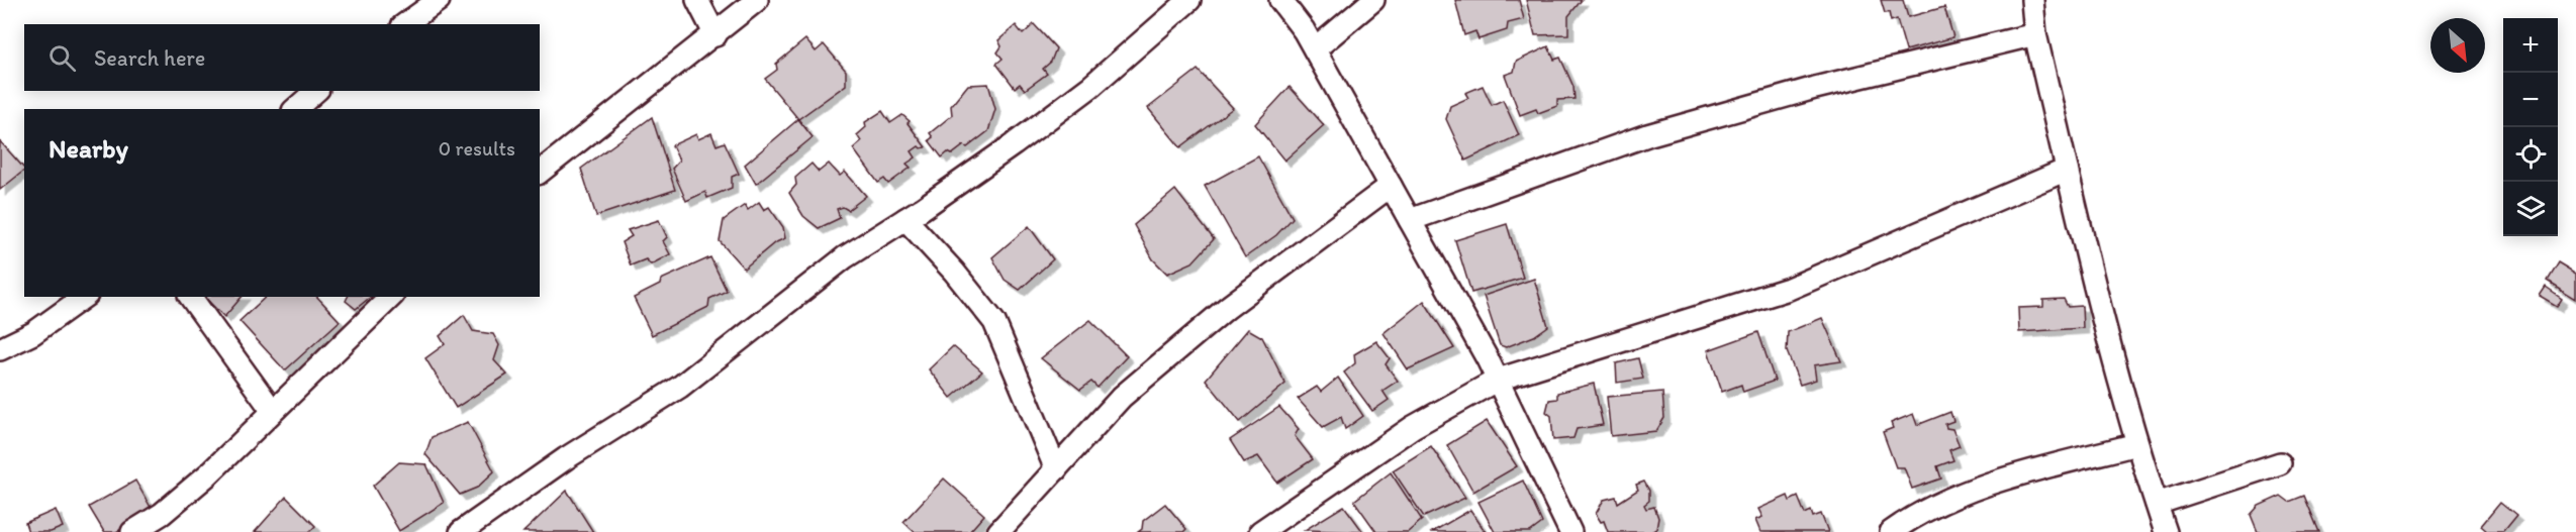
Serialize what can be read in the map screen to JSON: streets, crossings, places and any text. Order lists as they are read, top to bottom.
{
  "north": "bottom right",
  "page": {
    "map_buttons": ["+", "−"],
    "search": "Search here",
    "heading": ["Nearby", "0 results"]
  }
}
